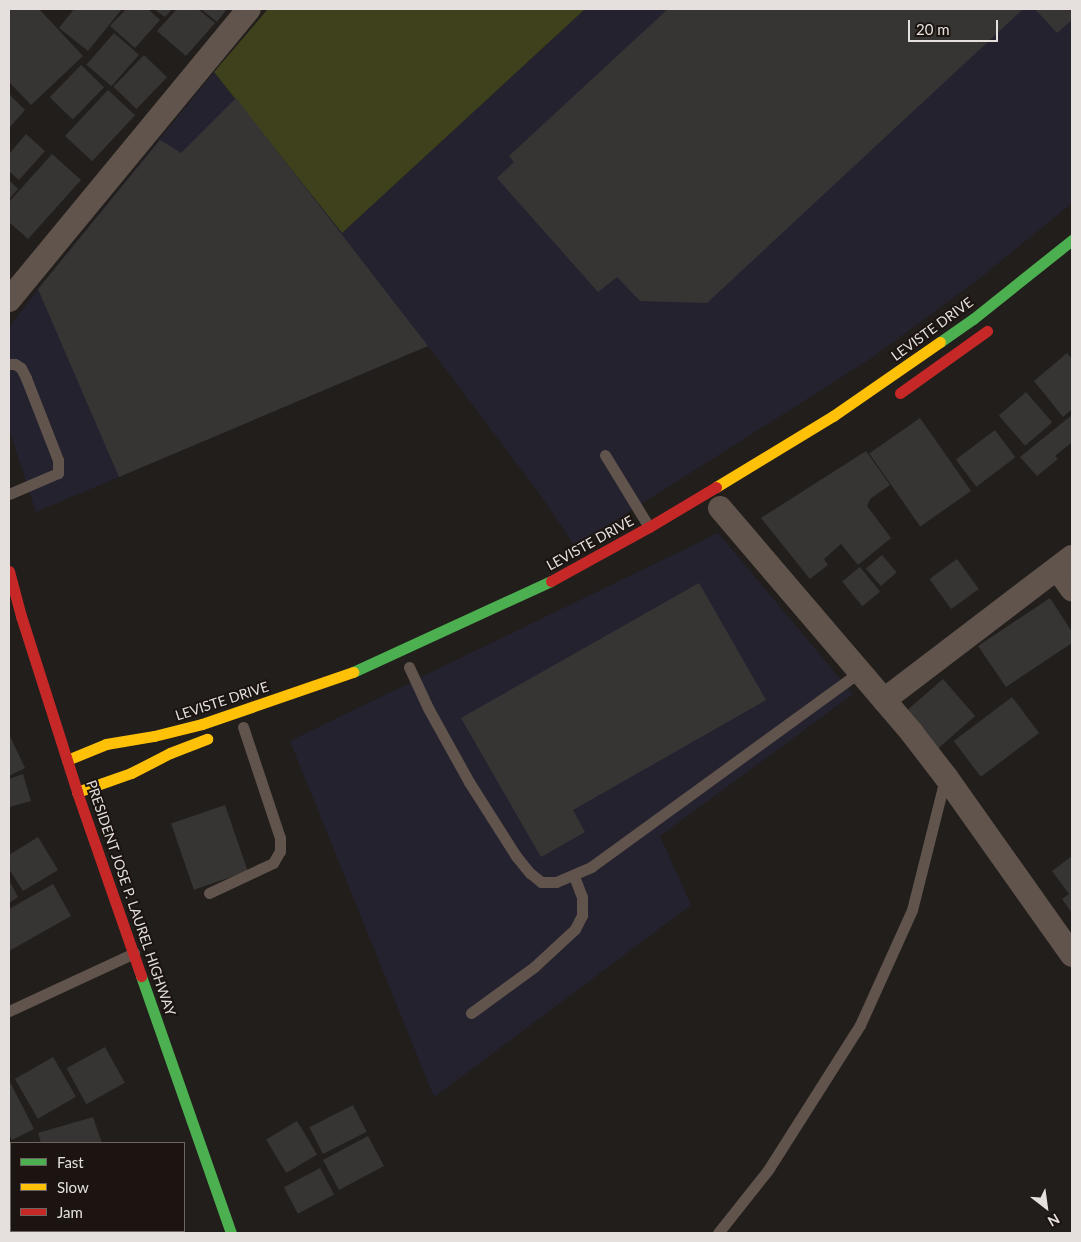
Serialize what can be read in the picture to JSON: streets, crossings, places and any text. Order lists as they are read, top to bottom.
{
  "streets": {
    "main road": ["LEVISTE DRIVE", "PRESIDENT JOSE P. LAUREL HIGHWAY"]
  },
  "crossings": [
    ["LEVISTE DRIVE", "PRESIDENT JOSE P. LAUREL HIGHWAY"]
  ],
  "legend": ["Fast", "Slow", "Jam"],
  "scale_bar": "20 m",
  "north": "bottom right"
}
